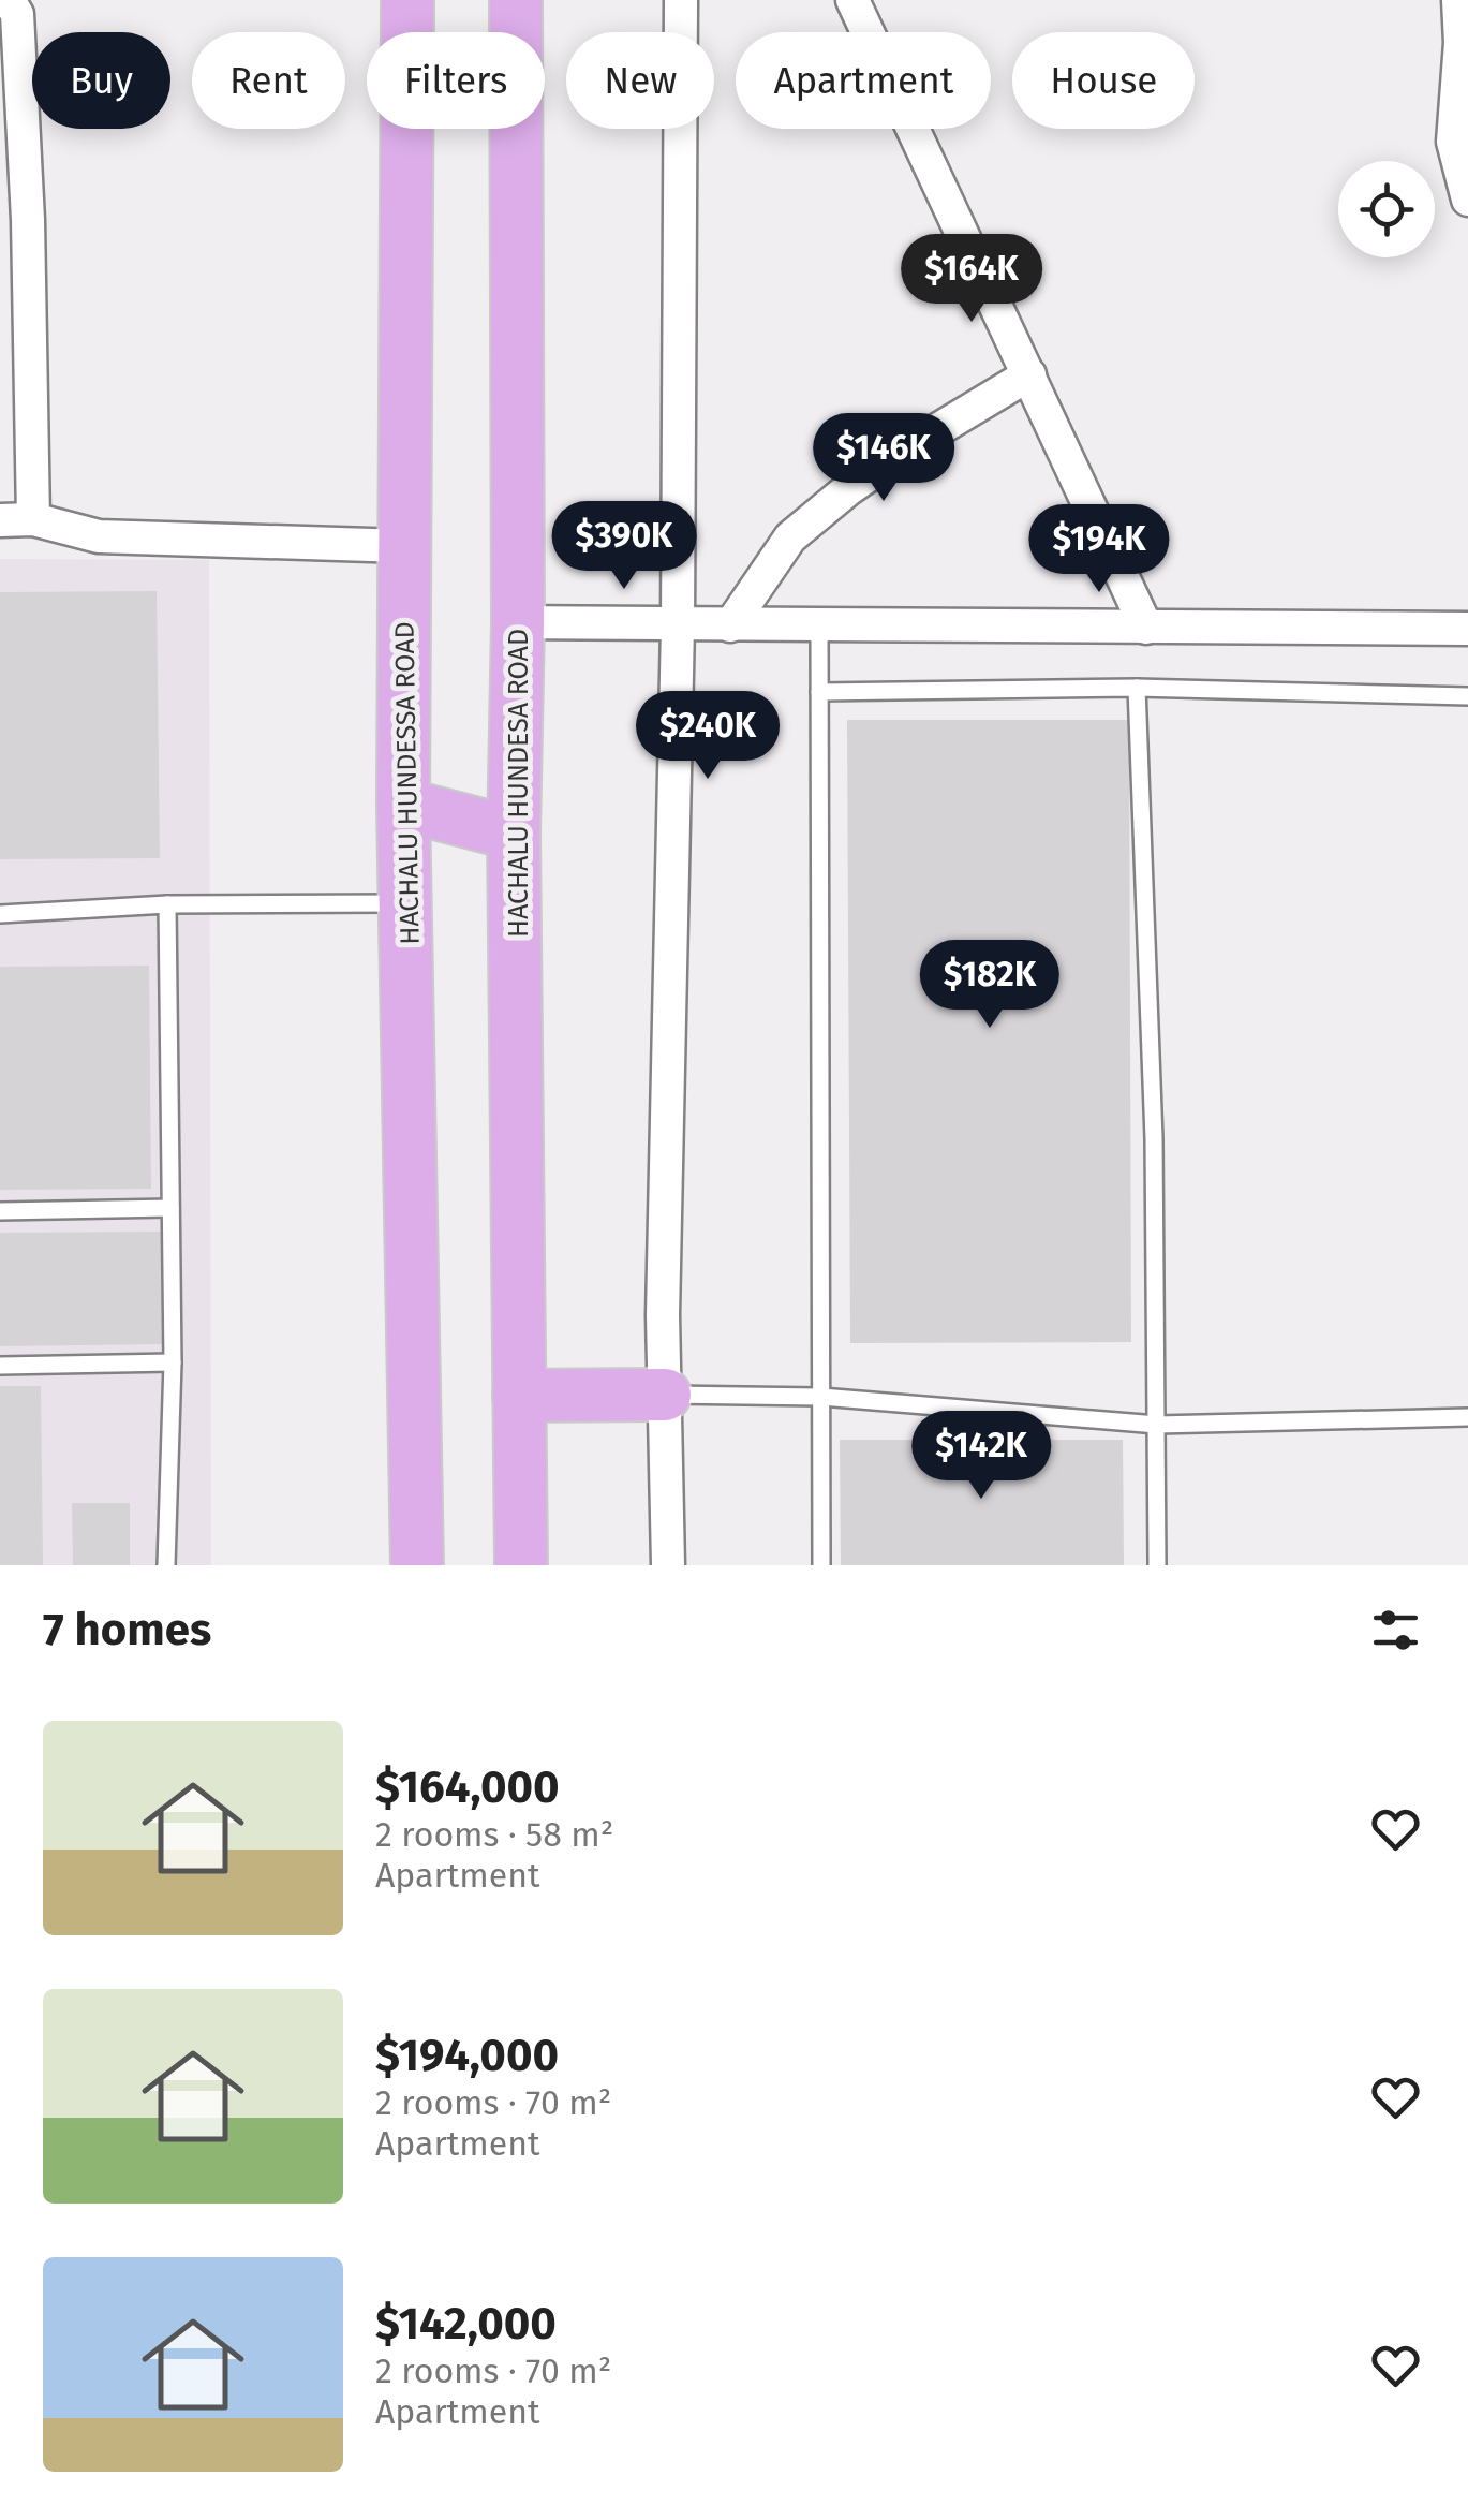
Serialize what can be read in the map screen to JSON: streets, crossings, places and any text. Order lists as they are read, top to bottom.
{
  "streets": {
    "main road": ["HACHALU HUNDESSA ROAD", "HACHALU HUNDESA ROAD"]
  },
  "page": {
    "chip": [
      "Buy",
      "Rent",
      "Filters",
      "New",
      "Apartment",
      "House"
    ],
    "price": [
      "$164K",
      "$146K",
      "$390K",
      "$194K",
      "$240K",
      "$182K",
      "$142K"
    ],
    "heading": "7 homes",
    "list": [
      {
        "name": "$164,000",
        "note": "2 rooms · 58 m² · Apartment"
      },
      {
        "name": "$194,000",
        "note": "2 rooms · 70 m² · Apartment"
      },
      {
        "name": "$142,000",
        "note": "2 rooms · 70 m² · Apartment"
      }
    ]
  }
}
